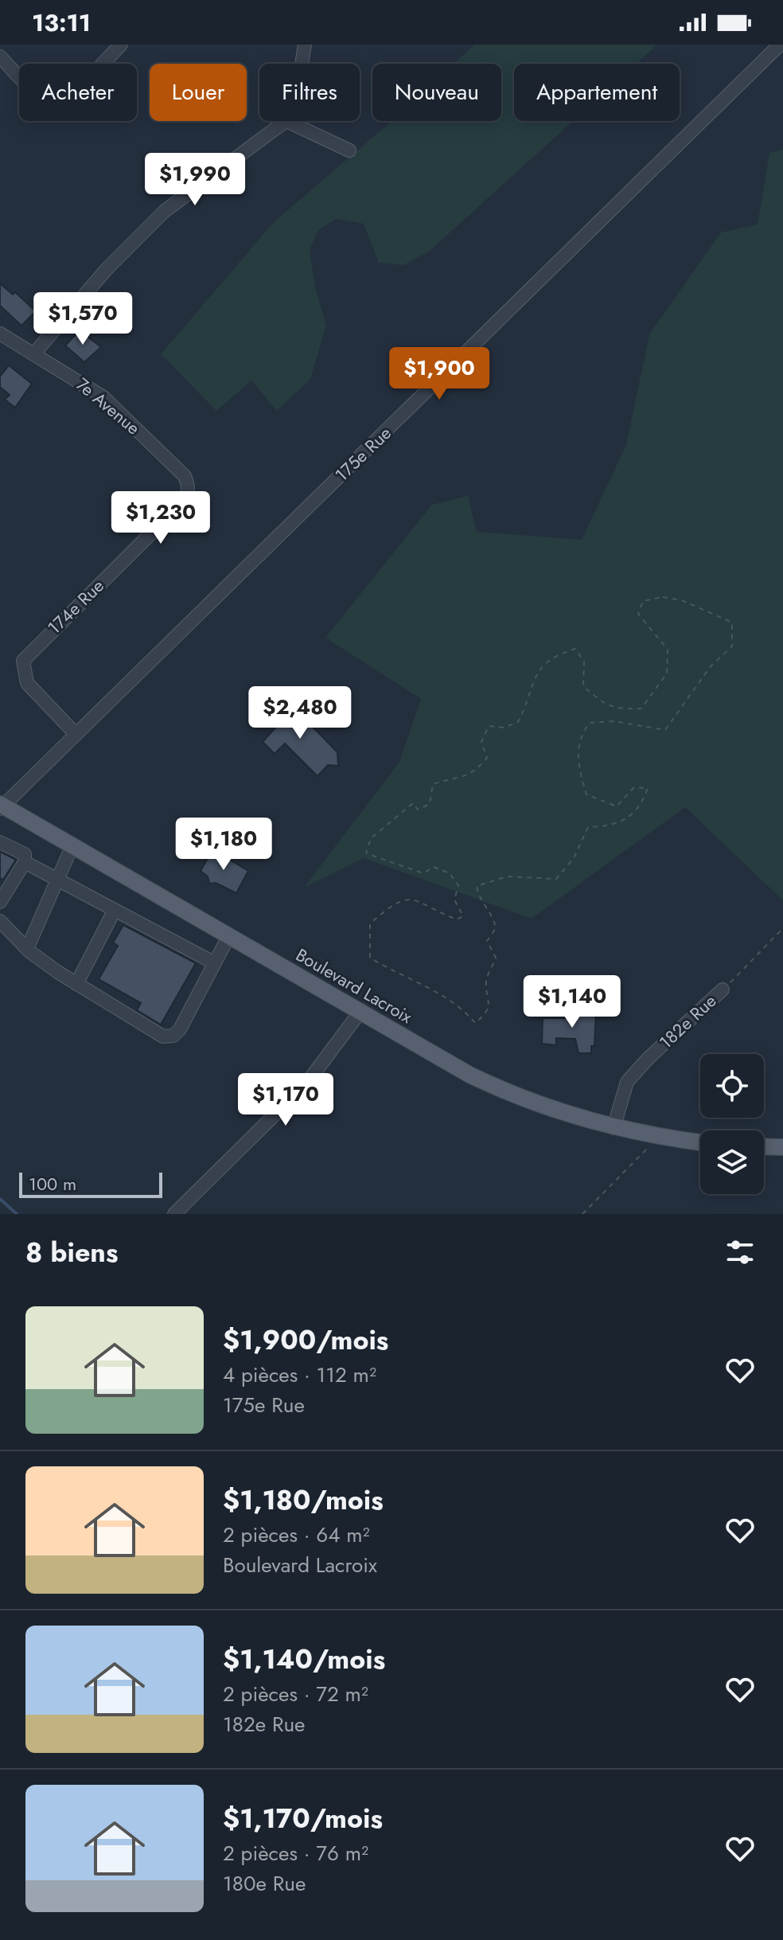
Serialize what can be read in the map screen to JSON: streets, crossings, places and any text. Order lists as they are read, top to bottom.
{
  "streets": {
    "main road": ["Boulevard Lacroix"],
    "street": [
      "7e Avenue",
      "175e Rue",
      "174e Rue",
      "182e Rue"
    ]
  },
  "crossings": [
    ["7e Avenue", "174e Rue"],
    ["175e Rue", "174e Rue"],
    ["175e Rue", "Boulevard Lacroix"],
    ["Boulevard Lacroix", "182e Rue"]
  ],
  "scale_bar": "100 m",
  "page": {
    "status": "13:11",
    "chip": [
      "Acheter",
      "Louer",
      "Filtres",
      "Nouveau",
      "Appartement"
    ],
    "price": [
      "$1,990",
      "$1,570",
      "$1,900",
      "$1,230",
      "$2,480",
      "$1,180",
      "$1,140",
      "$1,170"
    ],
    "scale": "100 m",
    "heading": "8 biens",
    "list": [
      {
        "name": "$1,900/mois",
        "note": "4 pièces · 112 m² · 175e Rue"
      },
      {
        "name": "$1,180/mois",
        "note": "2 pièces · 64 m² · Boulevard Lacroix"
      },
      {
        "name": "$1,140/mois",
        "note": "2 pièces · 72 m² · 182e Rue"
      },
      {
        "name": "$1,170/mois",
        "note": "2 pièces · 76 m² · 180e Rue"
      }
    ]
  }
}
